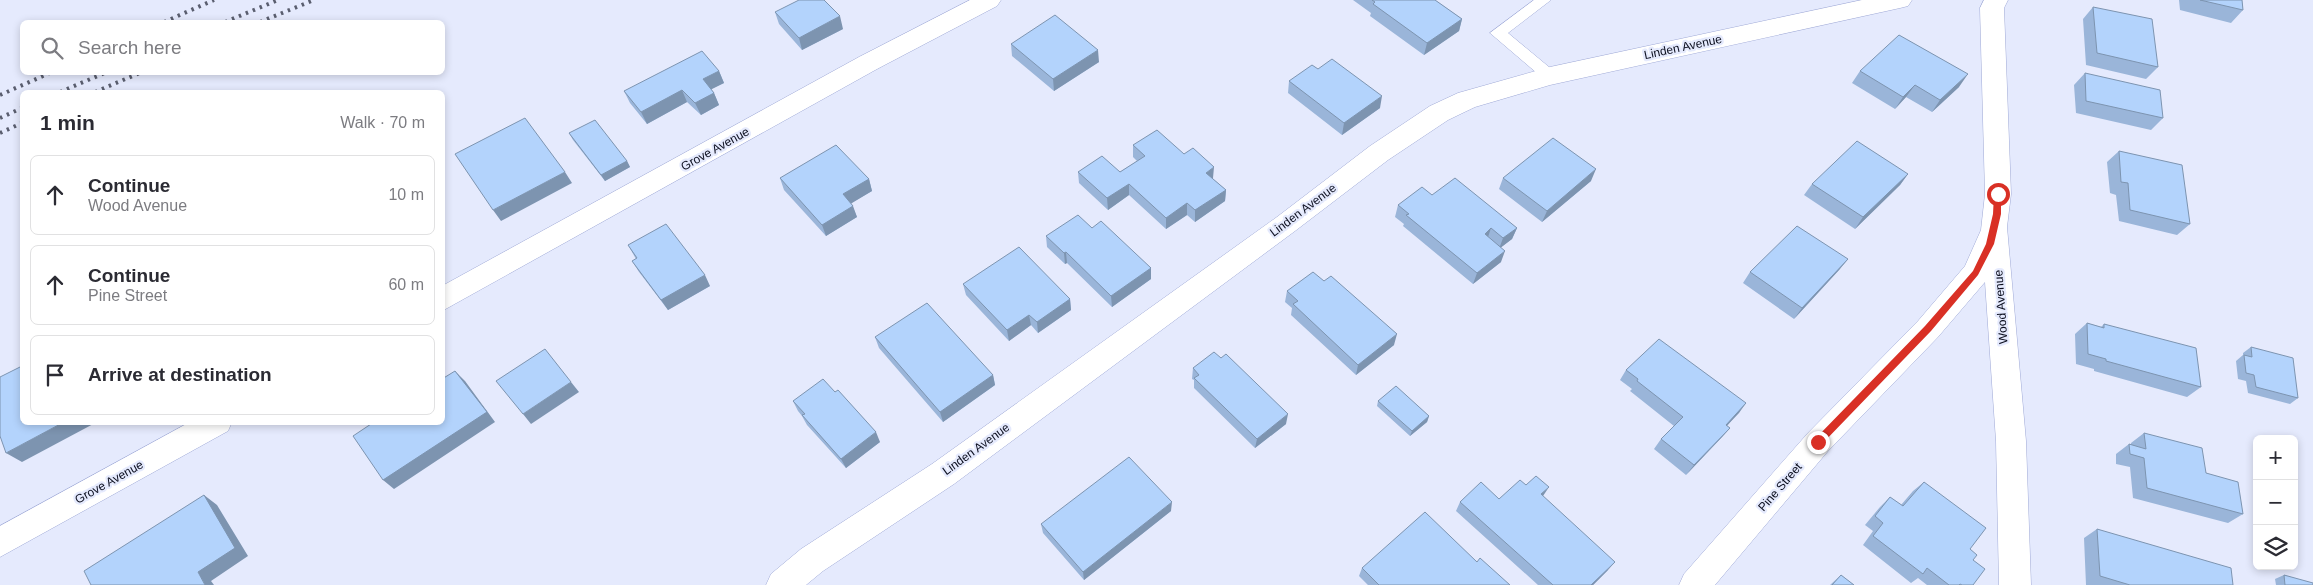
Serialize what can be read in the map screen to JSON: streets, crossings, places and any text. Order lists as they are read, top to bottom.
{
  "streets": {
    "street": [
      "Linden Avenue",
      "Grove Avenue",
      "Wood Avenue",
      "Pine Street"
    ]
  },
  "crossings": [
    ["Wood Avenue", "Pine Street"]
  ],
  "page": {
    "search": "Search here",
    "heading": ["1 min", "Walk · 70 m"],
    "list": [
      ["Continue", "Wood Avenue", "10 m"],
      ["Continue", "Pine Street", "60 m"],
      "Arrive at destination"
    ],
    "map_buttons": ["+", "−"]
  }
}
